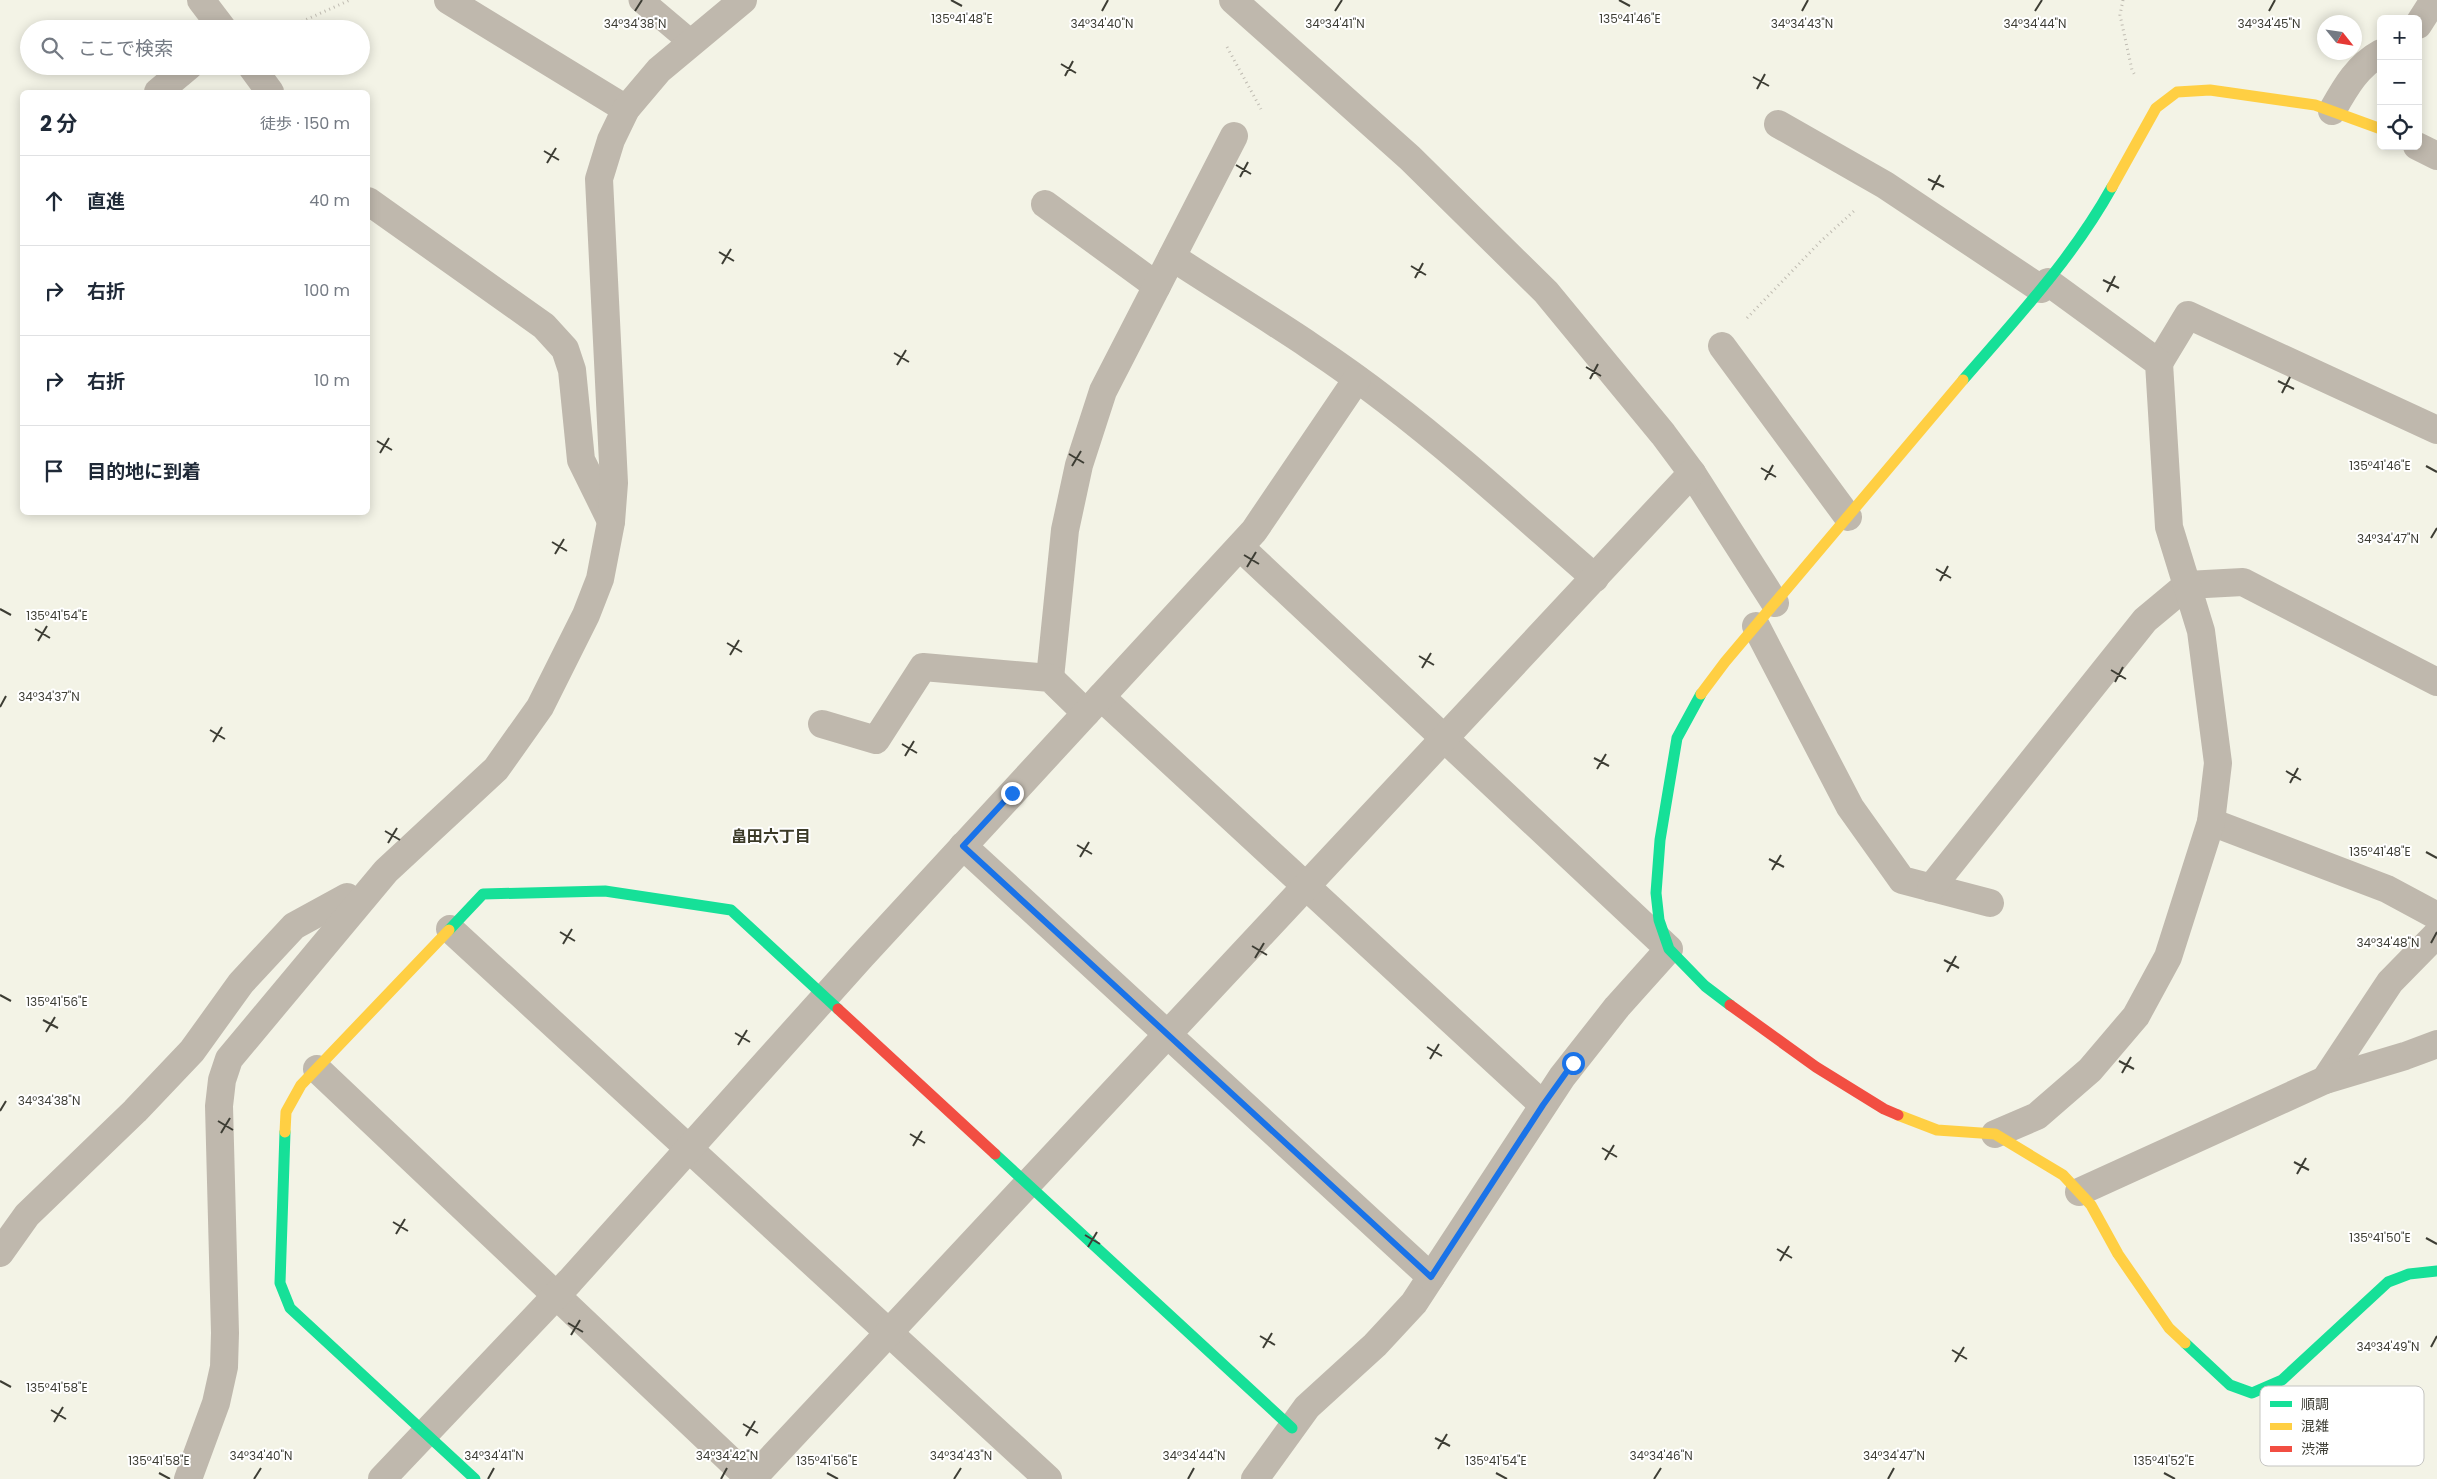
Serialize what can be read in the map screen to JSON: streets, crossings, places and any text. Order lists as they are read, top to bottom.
{
  "districts": ["畠田六丁目"],
  "legend": ["順調", "混雑", "渋滞"],
  "north": "bottom right",
  "page": {
    "map_buttons": ["+", "−"],
    "search": "ここで検索",
    "heading": ["2 分", "徒歩 · 150 m"],
    "list": [
      ["直進", "40 m"],
      ["右折", "100 m"],
      ["右折", "10 m"],
      "目的地に到着"
    ]
  },
  "coordinates": [
    "135°41'48\"E",
    "135°41'46\"E",
    "34°34'38\"N",
    "34°34'40\"N",
    "34°34'41\"N",
    "34°34'43\"N",
    "34°34'44\"N",
    "34°34'45\"N",
    "34°34'47\"N",
    "135°41'54\"E",
    "34°34'37\"N",
    "34°34'48\"N",
    "135°41'56\"E",
    "135°41'50\"E",
    "34°34'49\"N",
    "135°41'58\"E",
    "34°34'42\"N",
    "34°34'46\"N",
    "135°41'52\"E"
  ]
}
